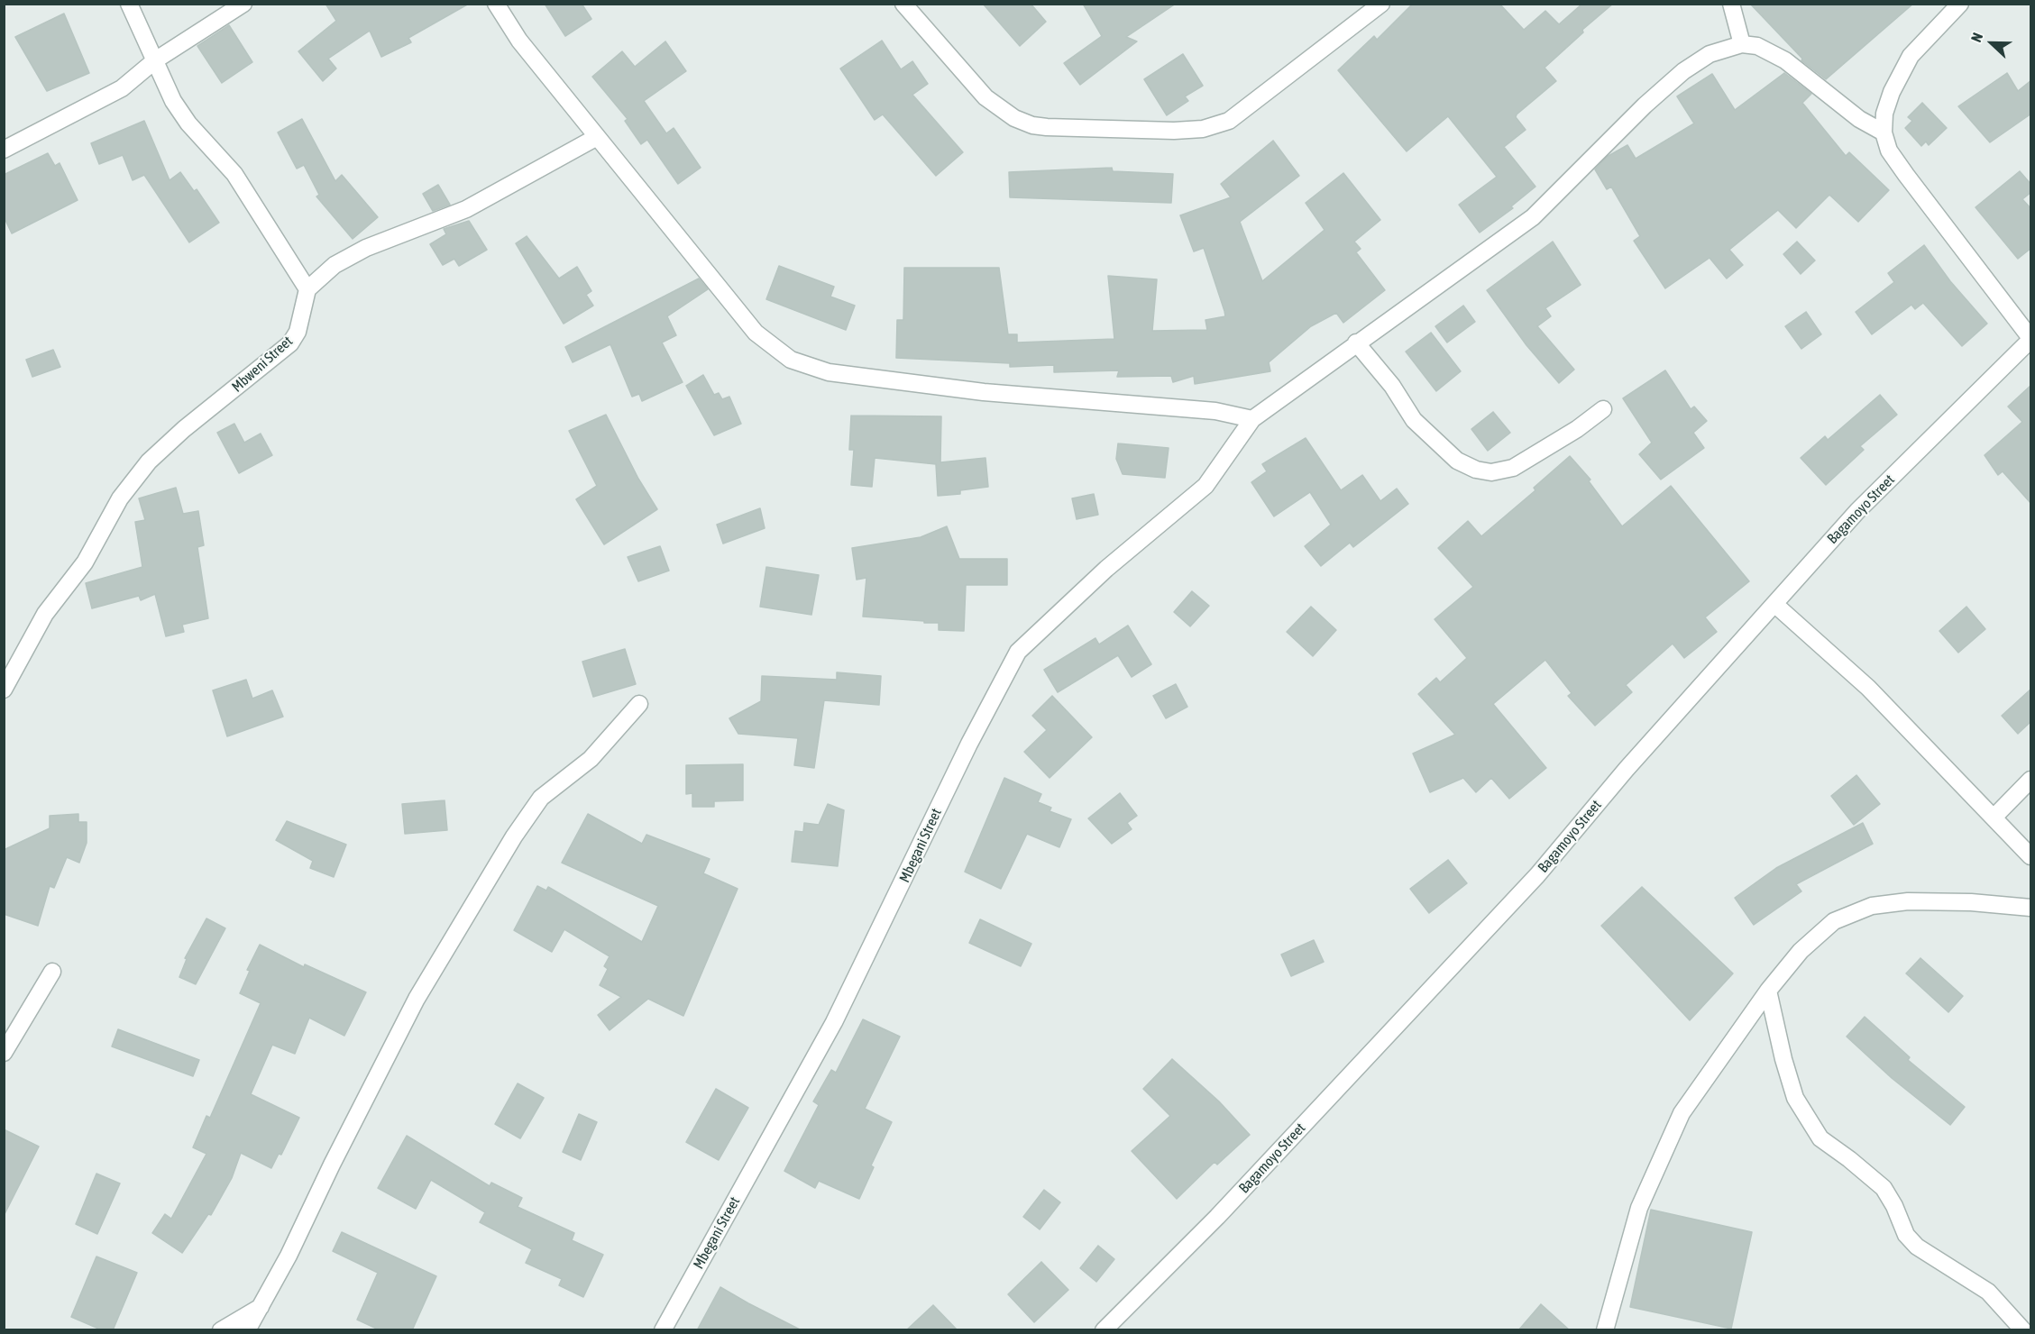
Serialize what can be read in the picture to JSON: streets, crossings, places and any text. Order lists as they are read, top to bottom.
{
  "streets": {
    "street": ["Mbweni Street", "Bagamoyo Street", "Mbegani Street"]
  },
  "north": "left"
}
